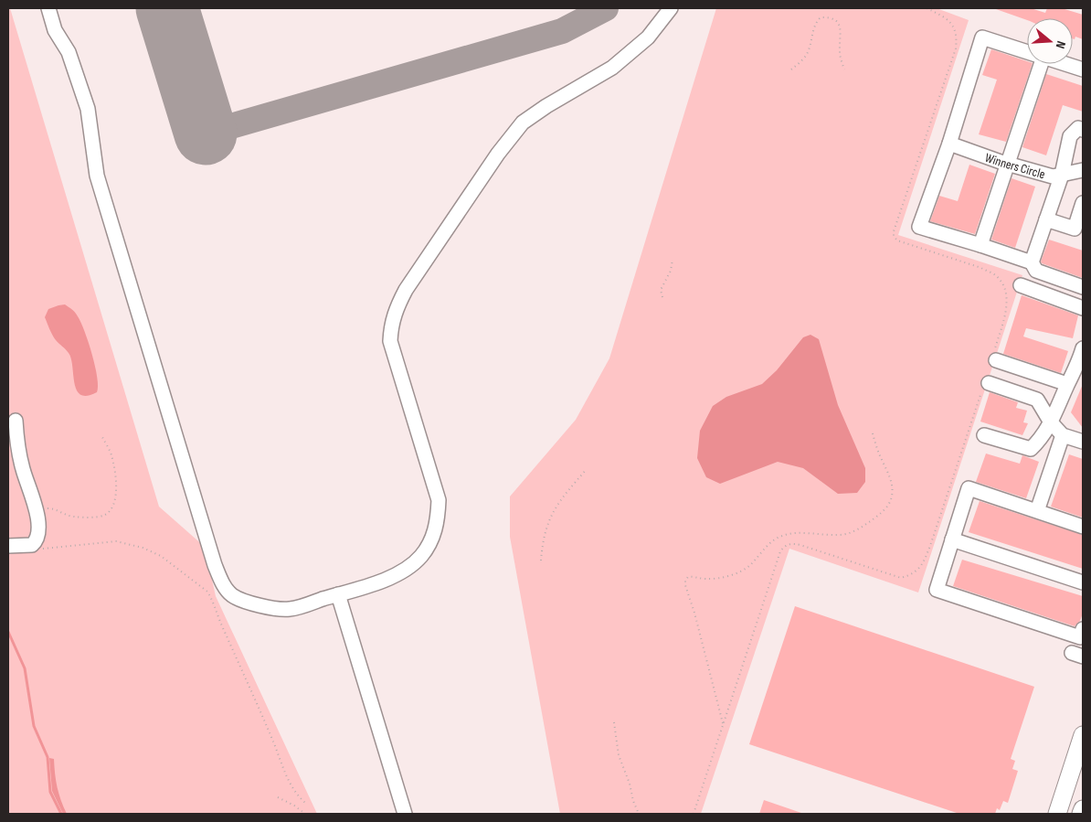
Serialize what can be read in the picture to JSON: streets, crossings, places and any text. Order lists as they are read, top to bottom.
{
  "streets": {
    "street": ["Winners Circle"]
  },
  "north": "right"
}
